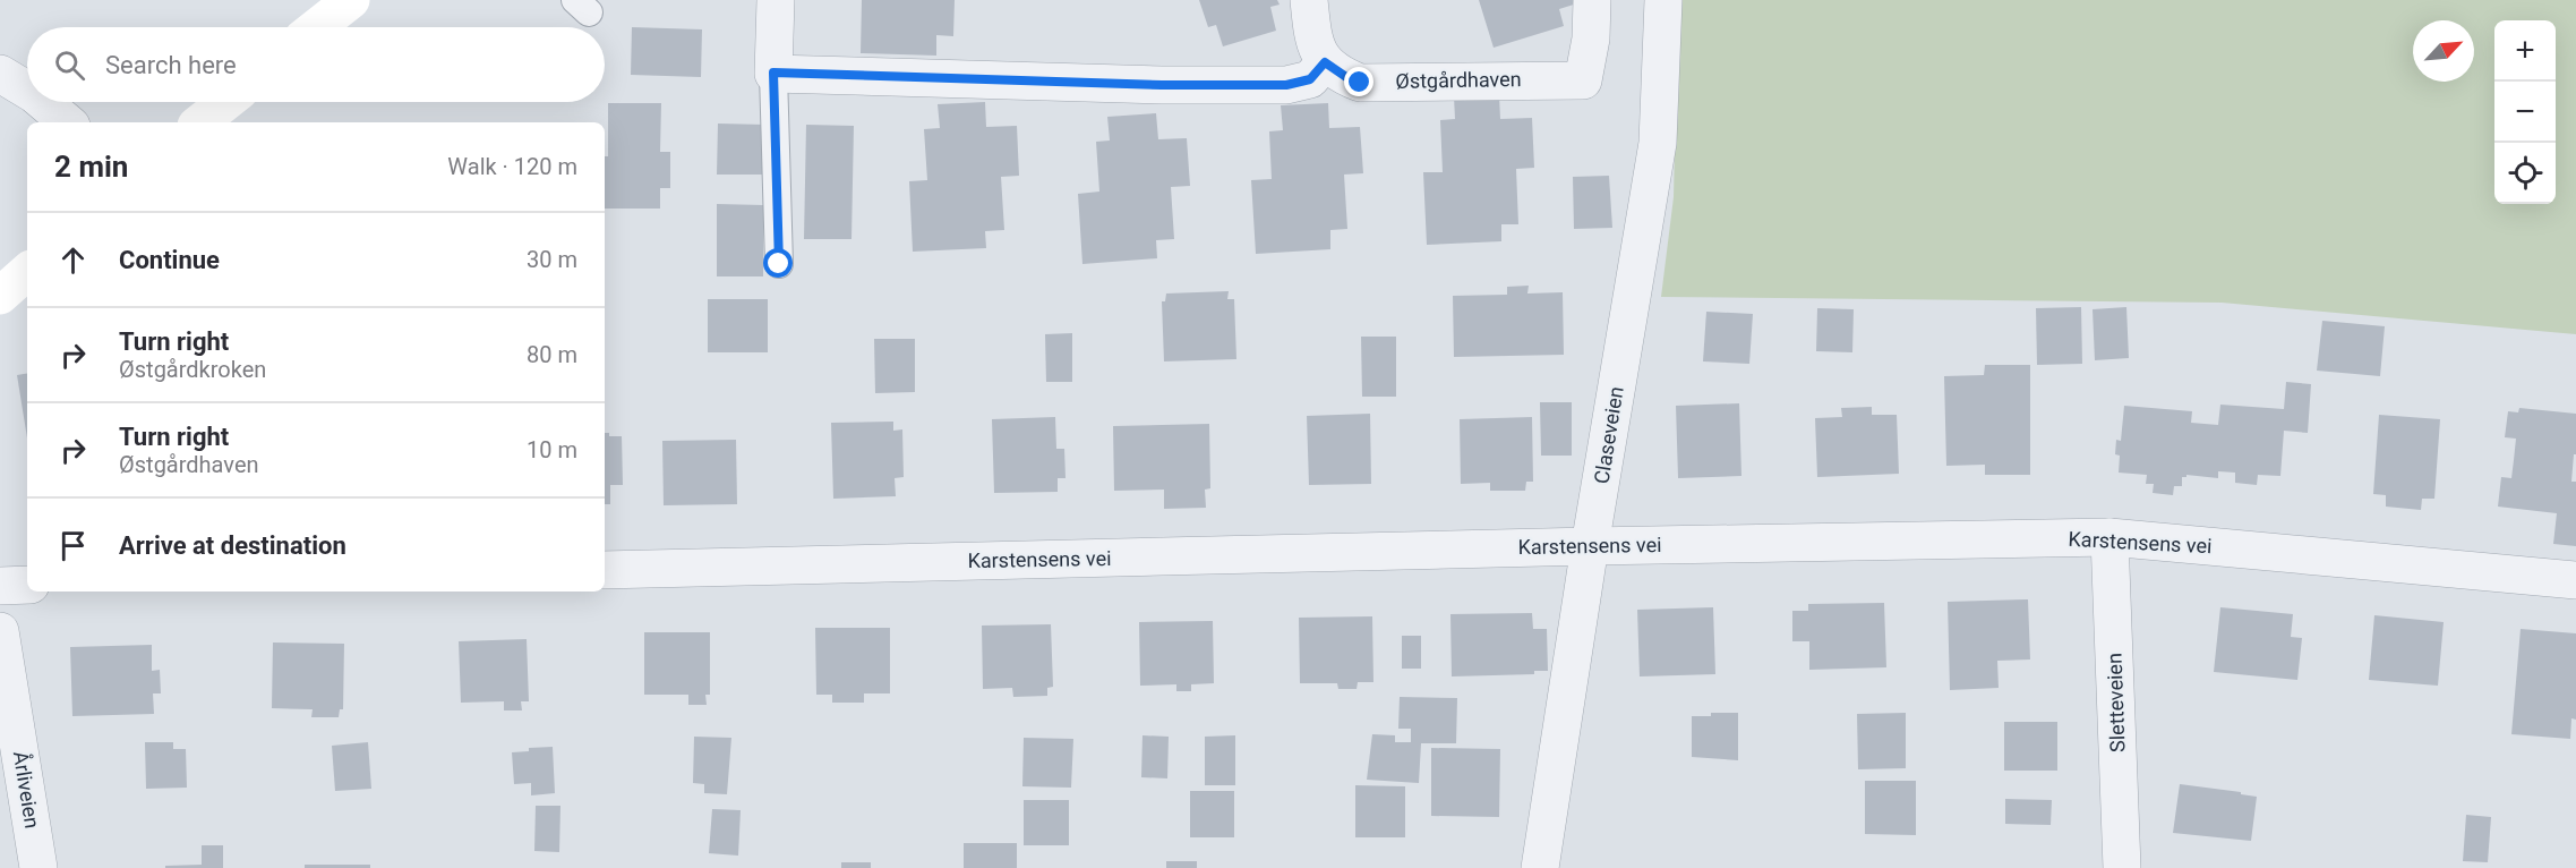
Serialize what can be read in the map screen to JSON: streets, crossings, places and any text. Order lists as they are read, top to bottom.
{
  "streets": {
    "street": [
      "Østgårdhaven",
      "Claseveien",
      "Karstensens vei",
      "Sletteveien",
      "Årliveien"
    ]
  },
  "crossings": [
    ["Claseveien", "Karstensens vei"],
    ["Karstensens vei", "Sletteveien"]
  ],
  "north": "top right",
  "page": {
    "map_buttons": ["+", "−"],
    "search": "Search here",
    "heading": ["2 min", "Walk · 120 m"],
    "list": [
      ["Continue", "30 m"],
      ["Turn right", "Østgårdkroken", "80 m"],
      ["Turn right", "Østgårdhaven", "10 m"],
      "Arrive at destination"
    ]
  }
}
